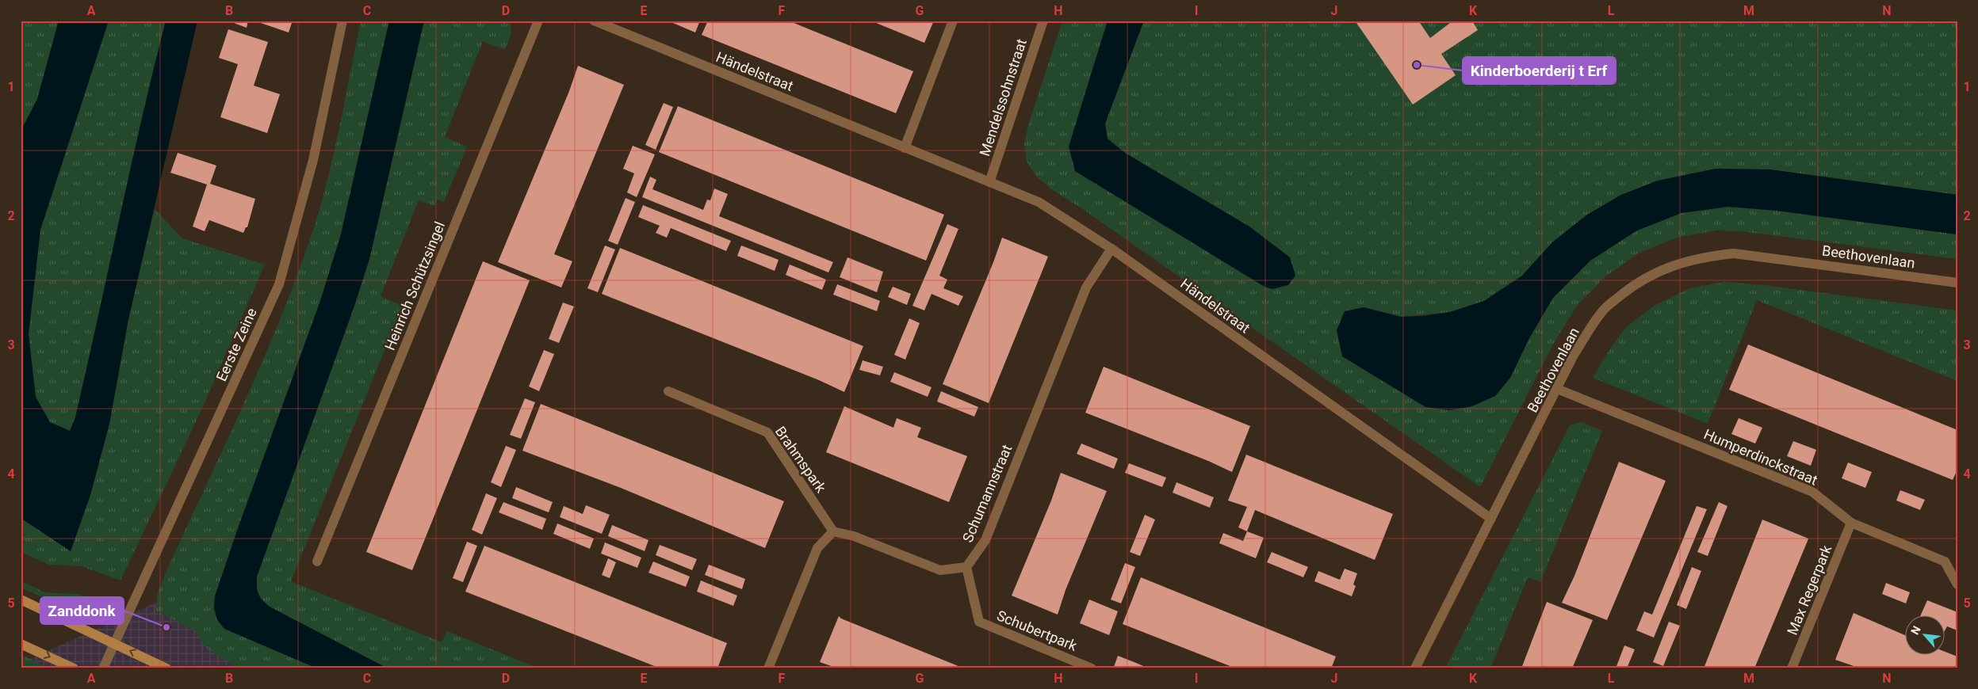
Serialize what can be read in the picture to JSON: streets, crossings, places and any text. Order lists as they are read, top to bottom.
{
  "streets": {
    "street": [
      "Händelstraat",
      "Mendelssohnstraat",
      "Beethovenlaan",
      "Heinrich Schützsingel",
      "Eerste Zeine",
      "Humperdinckstraat",
      "Brahmspark",
      "Schumannstraat",
      "Max Regerpark",
      "Schubertpark"
    ]
  },
  "crossings": [
    ["Händelstraat", "Mendelssohnstraat"],
    ["Händelstraat", "Beethovenlaan"],
    ["Händelstraat", "Schumannstraat"],
    ["Beethovenlaan", "Humperdinckstraat"],
    ["Humperdinckstraat", "Max Regerpark"],
    ["Schumannstraat", "Schubertpark"]
  ],
  "places": ["Kinderboerderij t Erf", "Zanddonk"],
  "north": "top left",
  "grid": {
    "columns": [
      "A",
      "B",
      "C",
      "D",
      "E",
      "F",
      "G",
      "H",
      "I",
      "J",
      "K",
      "L",
      "M",
      "N"
    ],
    "rows": [
      "1",
      "2",
      "3",
      "4",
      "5"
    ]
  }
}
